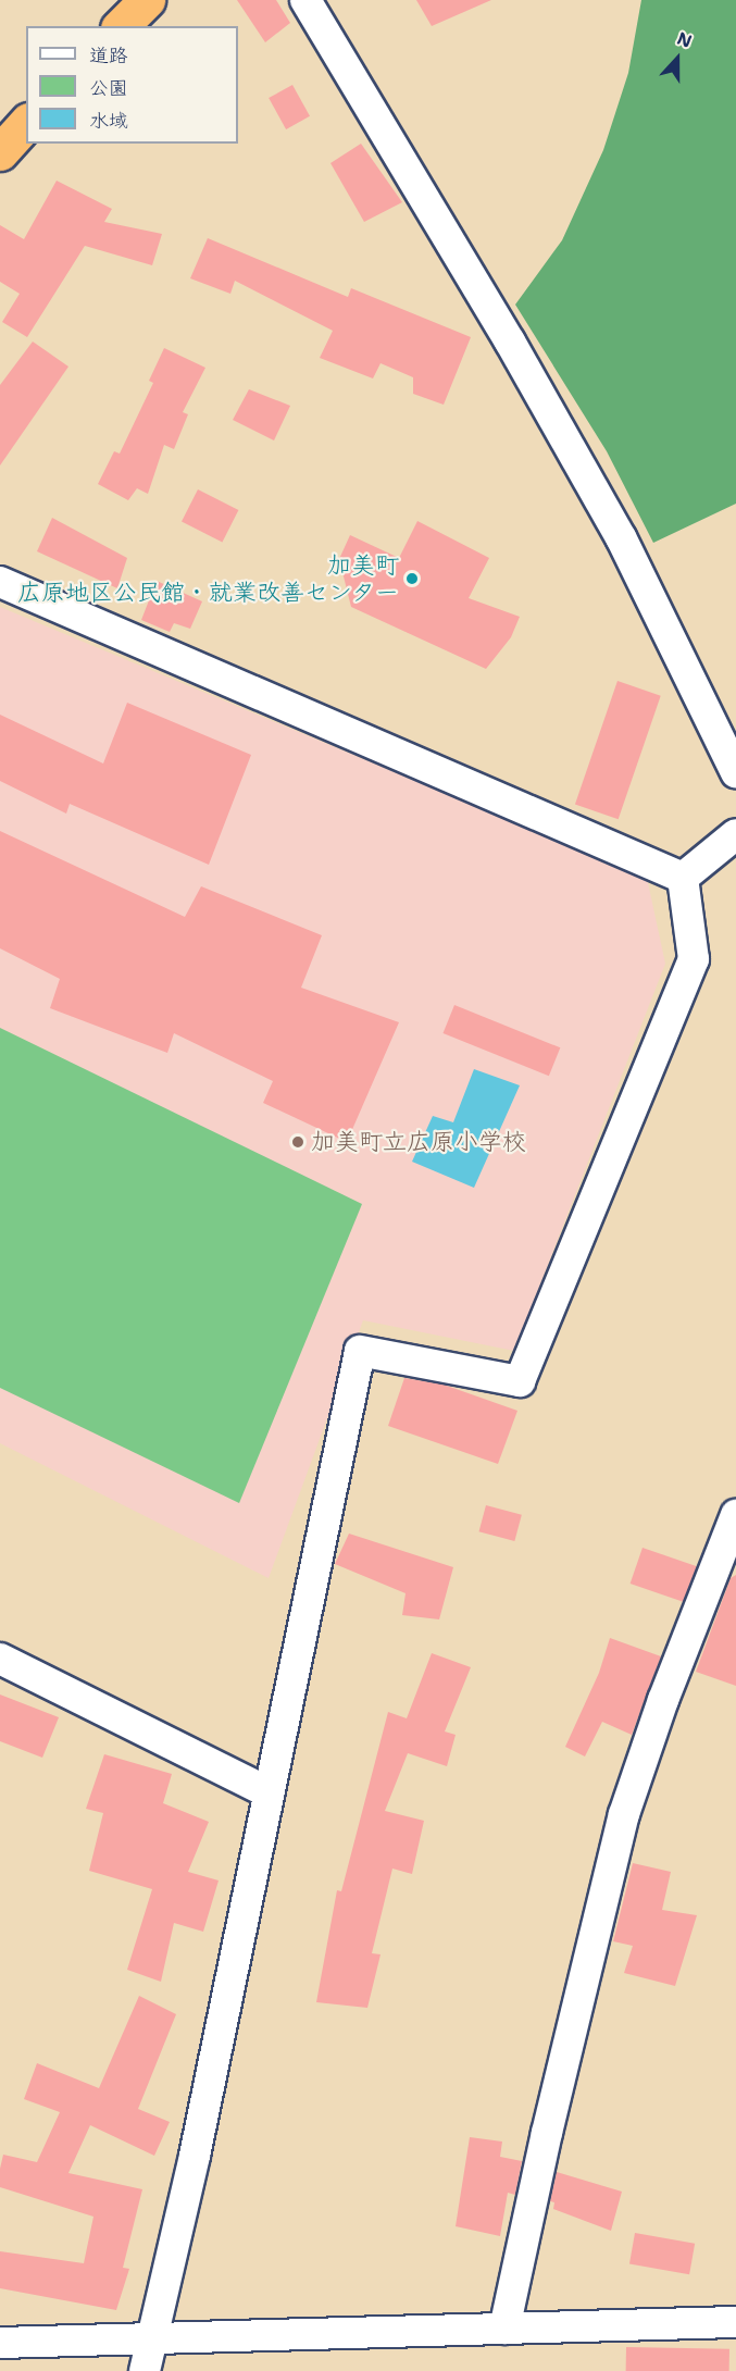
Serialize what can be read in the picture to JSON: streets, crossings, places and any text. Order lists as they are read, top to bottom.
{
  "places": ["加美町 広原地区公民館・就業改善センター", "加美町立広原小学校"],
  "legend": ["道路", "公園", "水域"],
  "north": "top"
}
